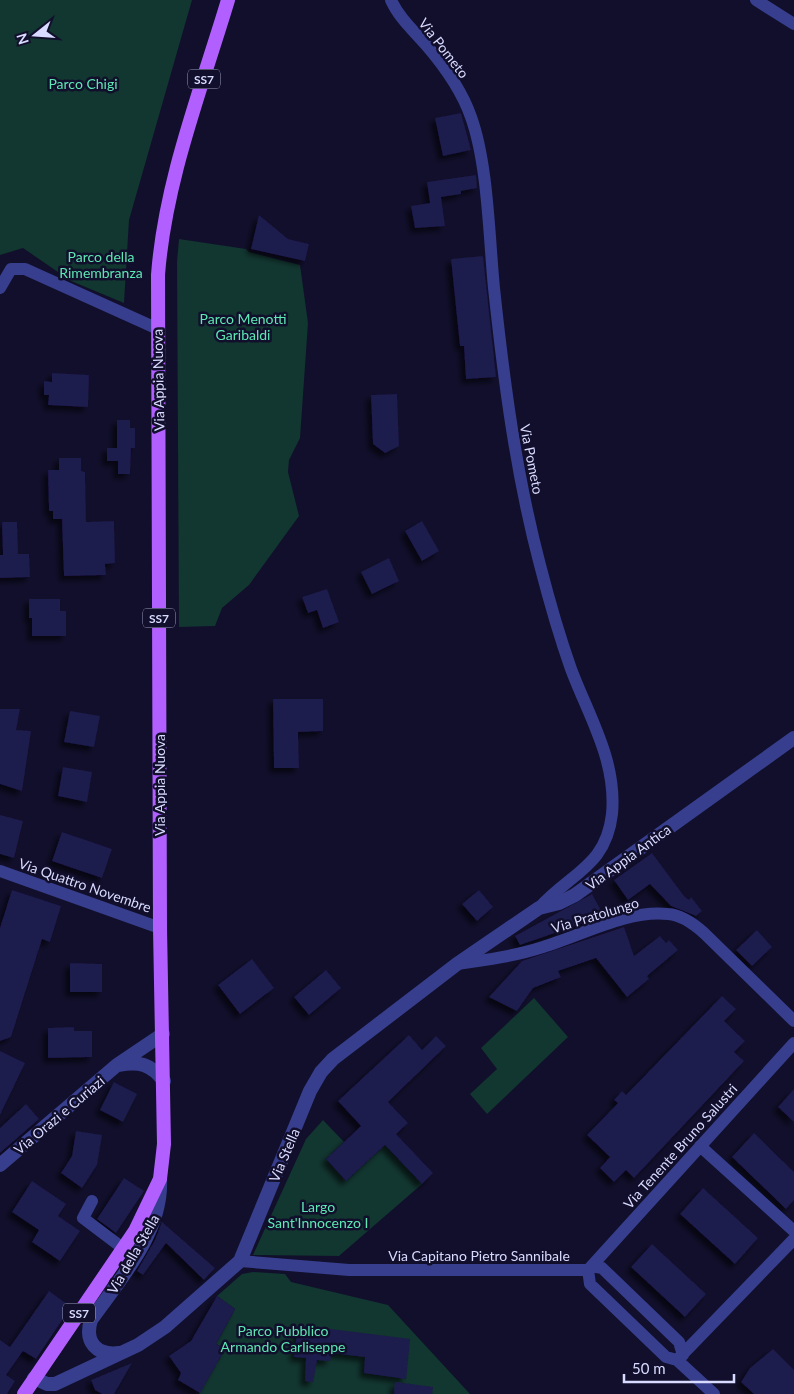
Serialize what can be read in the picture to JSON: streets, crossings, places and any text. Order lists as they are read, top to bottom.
{
  "streets": {
    "main road": ["SS7", "Via Appia Nuova"],
    "street": [
      "Via Pometo",
      "Via Appia Antica",
      "Via Quattro Novembre",
      "Via Pratolungo",
      "Via Orazi e Curiazi",
      "Via Tenente Bruno Salustri",
      "Via Stella",
      "Via della Stella",
      "Via Capitano Pietro Sannibale"
    ]
  },
  "crossings": [
    ["Via Pometo", "Via Appia Antica"],
    ["SS7", "Via Appia Nuova"],
    ["Via Appia Nuova", "Via Quattro Novembre"],
    ["Via Appia Nuova", "Via Orazi e Curiazi"],
    ["Via Appia Nuova", "Via della Stella"],
    ["Via Appia Antica", "Via Pratolungo"],
    ["Via Appia Antica", "Via Stella"],
    ["Via Pratolungo", "Via Stella"],
    ["Via Tenente Bruno Salustri", "Via Capitano Pietro Sannibale"],
    ["Via Stella", "Via della Stella"],
    ["Via Stella", "Via Capitano Pietro Sannibale"]
  ],
  "parks": [
    "Parco Chigi",
    "Parco della Rimembranza",
    "Parco Menotti Garibaldi",
    "Largo Sant'Innocenzo I",
    "Parco Pubblico Armando Carliseppe"
  ],
  "scale_bar": "50 m",
  "north": "left"
}
